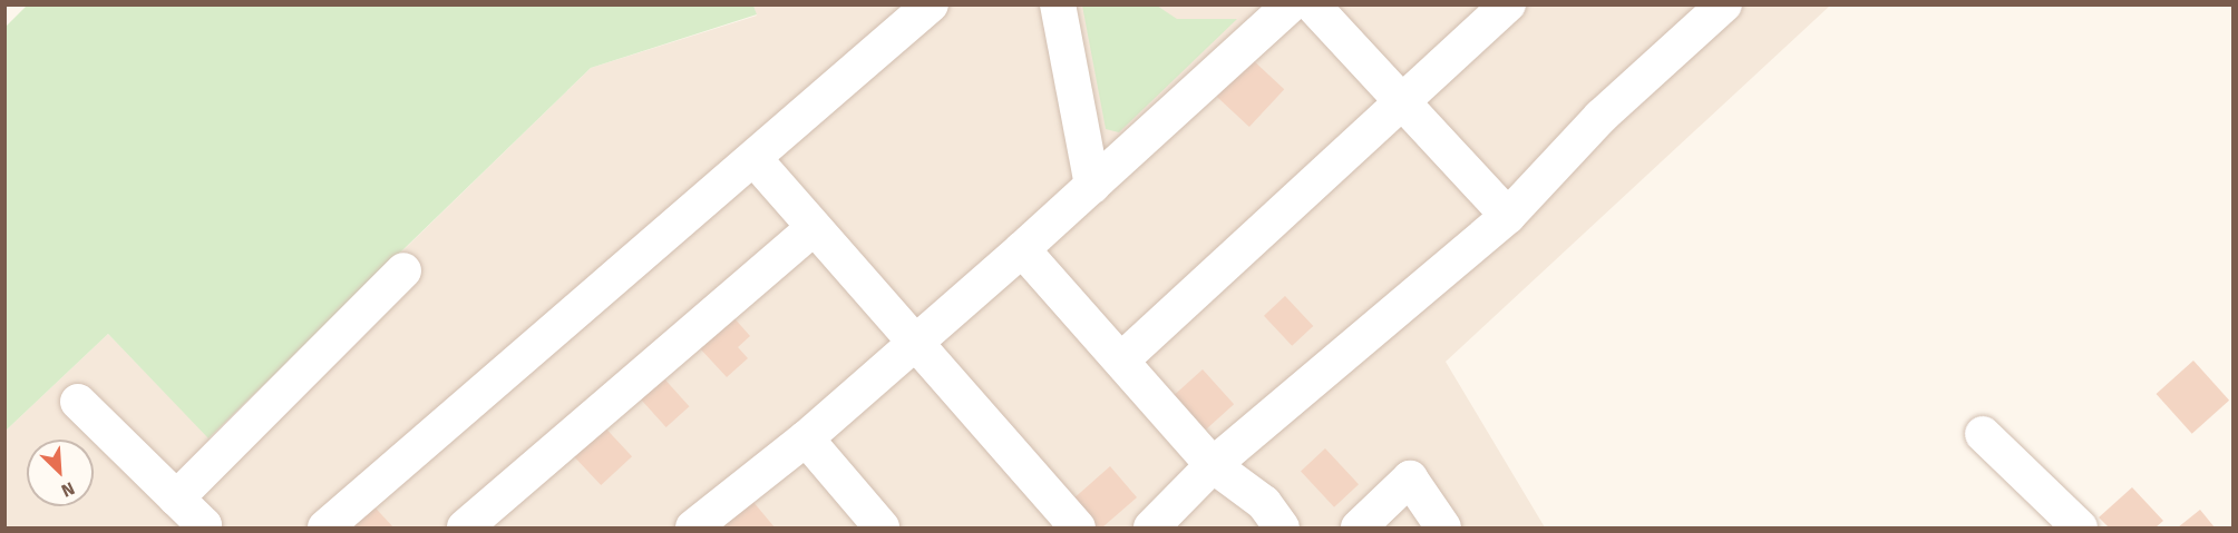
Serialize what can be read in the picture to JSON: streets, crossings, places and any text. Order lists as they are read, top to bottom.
{
  "north": "bottom right"
}
